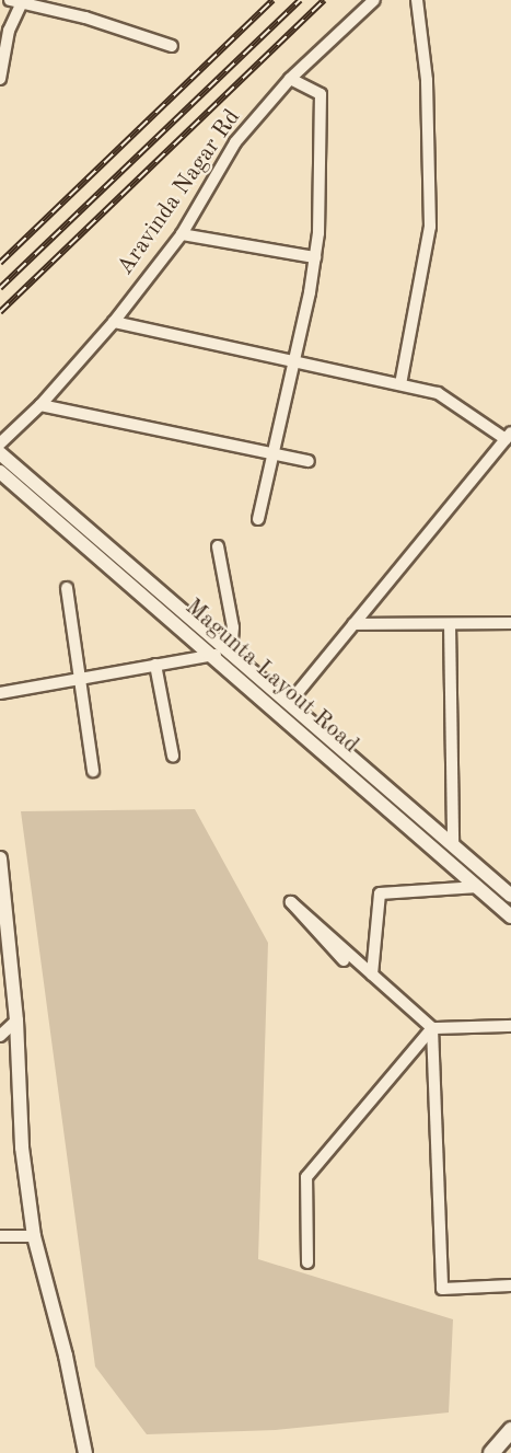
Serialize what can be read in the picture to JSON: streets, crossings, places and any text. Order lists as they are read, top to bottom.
{
  "streets": {
    "street": ["Aravinda Nagar Rd", "Magunta Layout Road"]
  }
}
